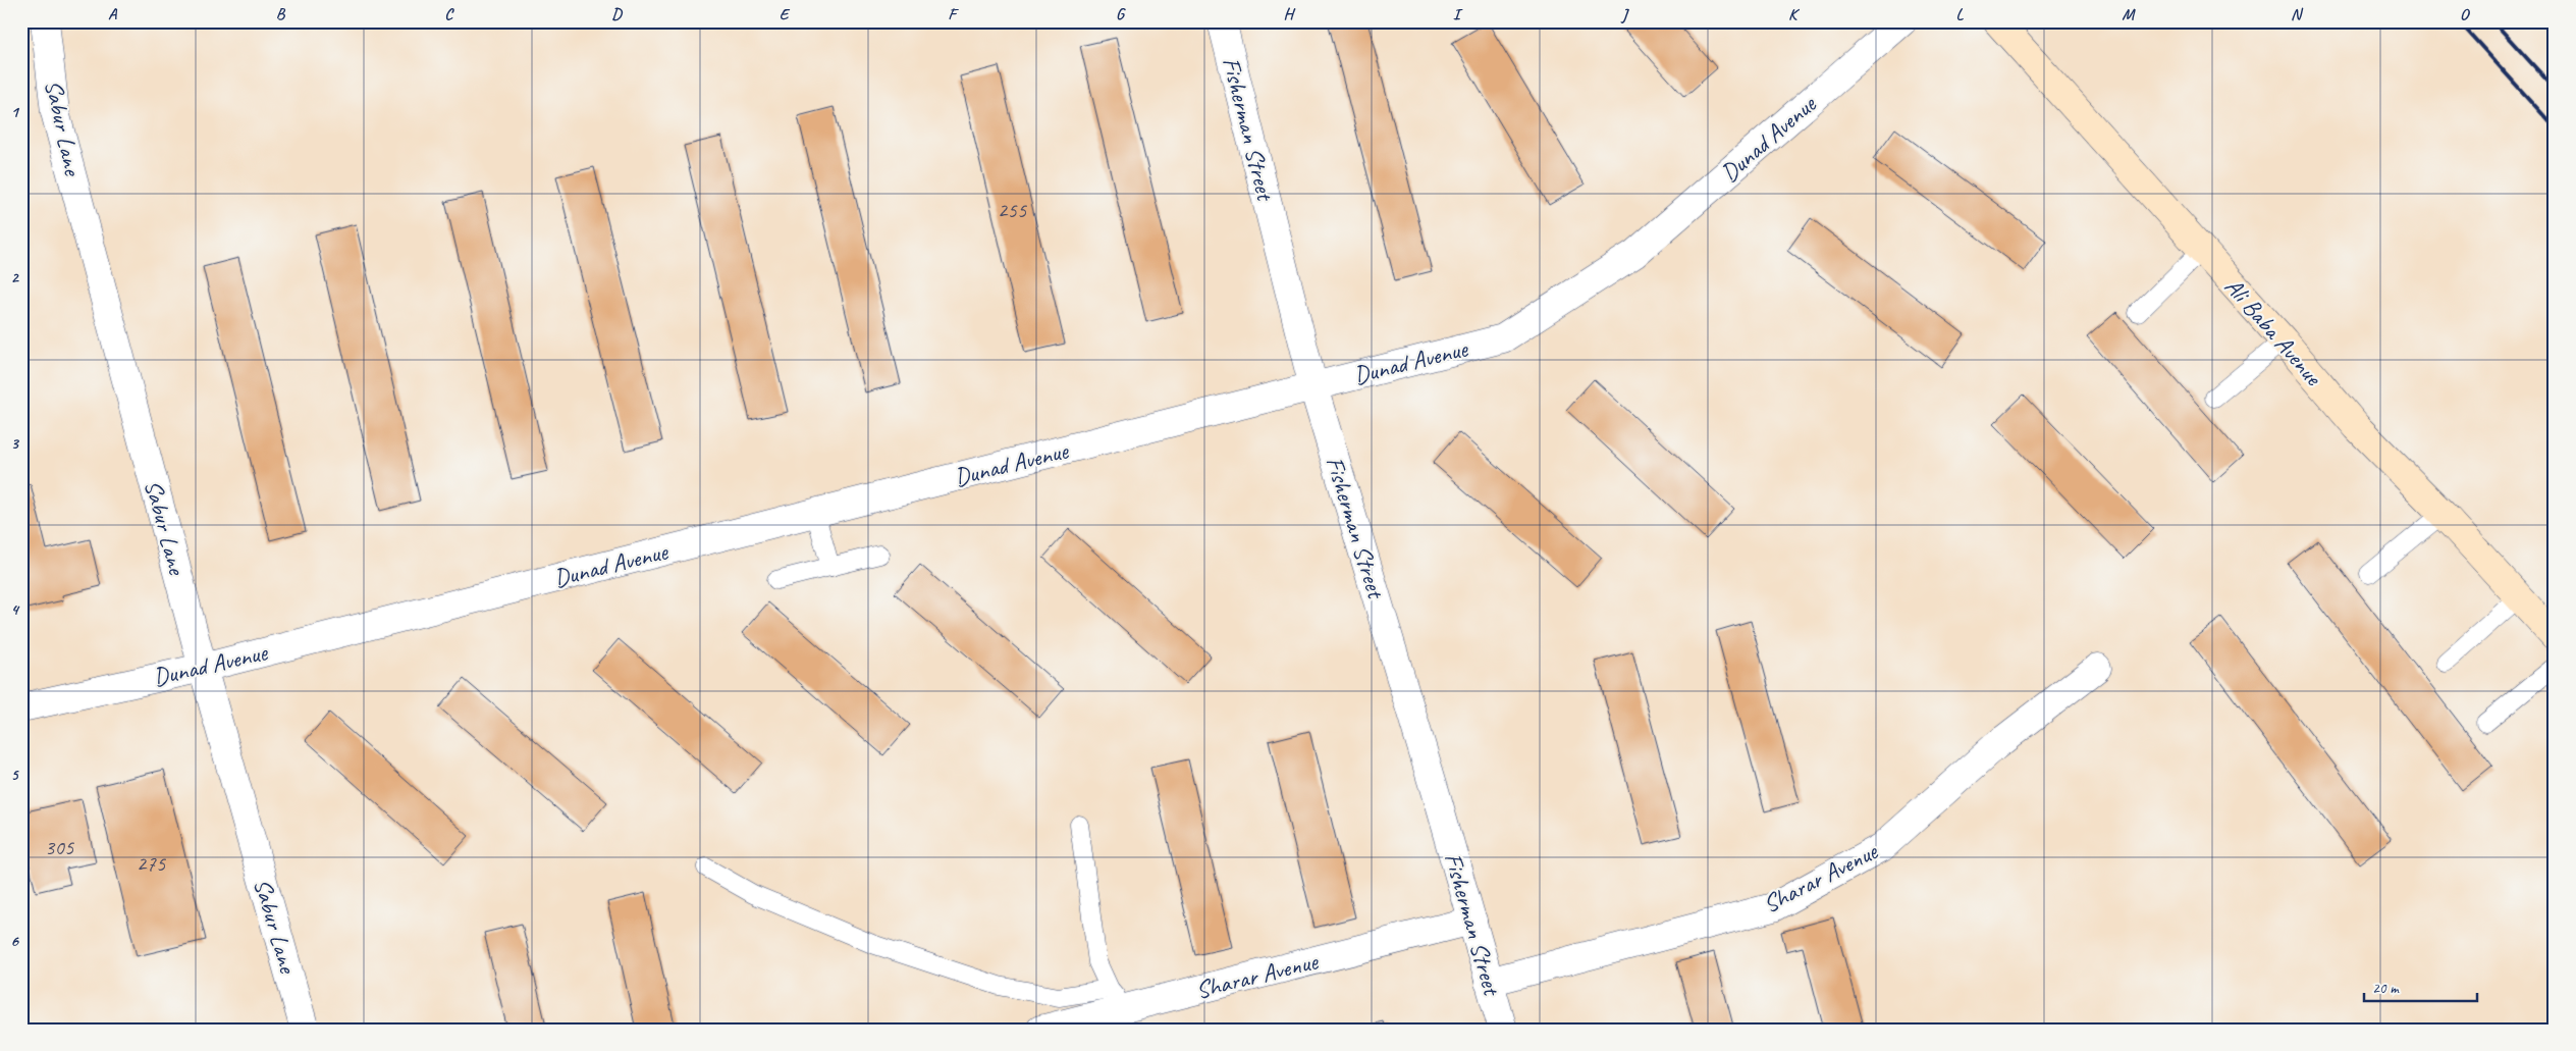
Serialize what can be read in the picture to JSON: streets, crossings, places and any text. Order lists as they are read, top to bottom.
{
  "streets": {
    "street": [
      "Sabur Lane",
      "Fisherman Street",
      "Dunad Avenue",
      "Ali Baba Avenue",
      "Sharar Avenue"
    ]
  },
  "crossings": [
    ["Sabur Lane", "Dunad Avenue"],
    ["Fisherman Street", "Dunad Avenue"],
    ["Fisherman Street", "Sharar Avenue"]
  ],
  "house_numbers": ["255", "305", "275"],
  "scale_bar": "20 m",
  "grid": {
    "columns": [
      "A",
      "B",
      "C",
      "D",
      "E",
      "F",
      "G",
      "H",
      "I",
      "J",
      "K",
      "L",
      "M",
      "N",
      "O"
    ],
    "rows": [
      "1",
      "2",
      "3",
      "4",
      "5",
      "6"
    ]
  }
}
